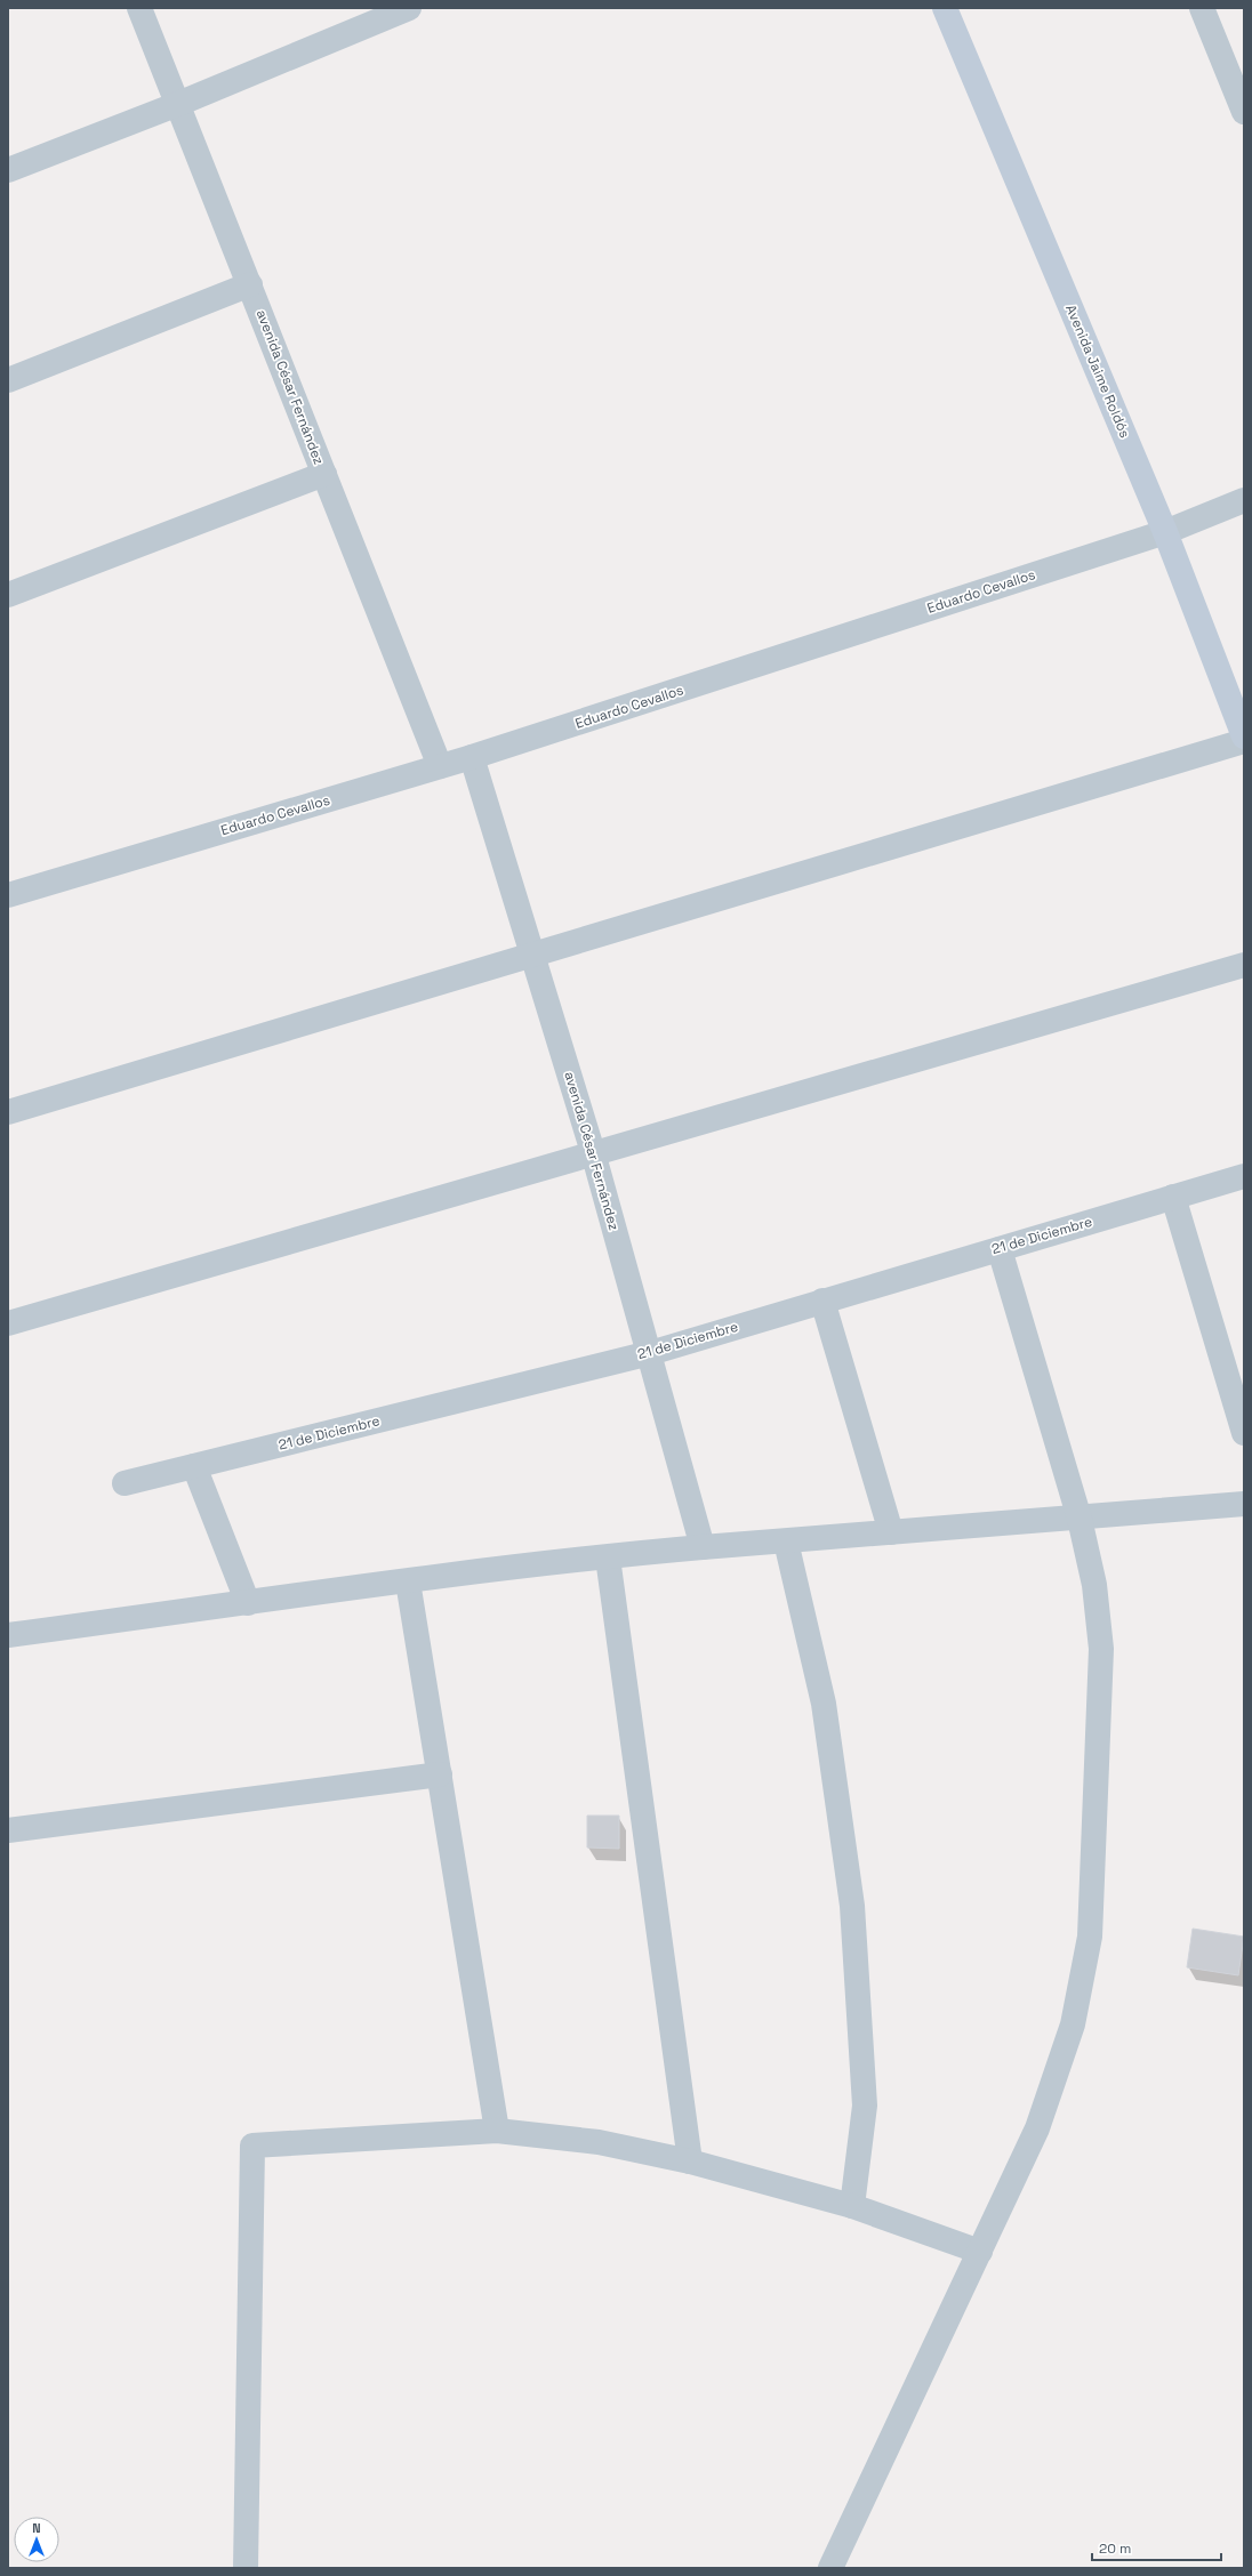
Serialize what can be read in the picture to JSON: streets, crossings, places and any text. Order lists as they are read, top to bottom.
{
  "streets": {
    "street": [
      "Avenida Jaime Roldós",
      "avenida César Fernández",
      "Eduardo Cevallos",
      "21 de Diciembre"
    ]
  },
  "crossings": [
    ["Avenida Jaime Roldós", "Eduardo Cevallos"],
    ["avenida César Fernández", "Eduardo Cevallos"],
    ["avenida César Fernández", "21 de Diciembre"]
  ],
  "scale_bar": "20 m",
  "north": "top"
}
